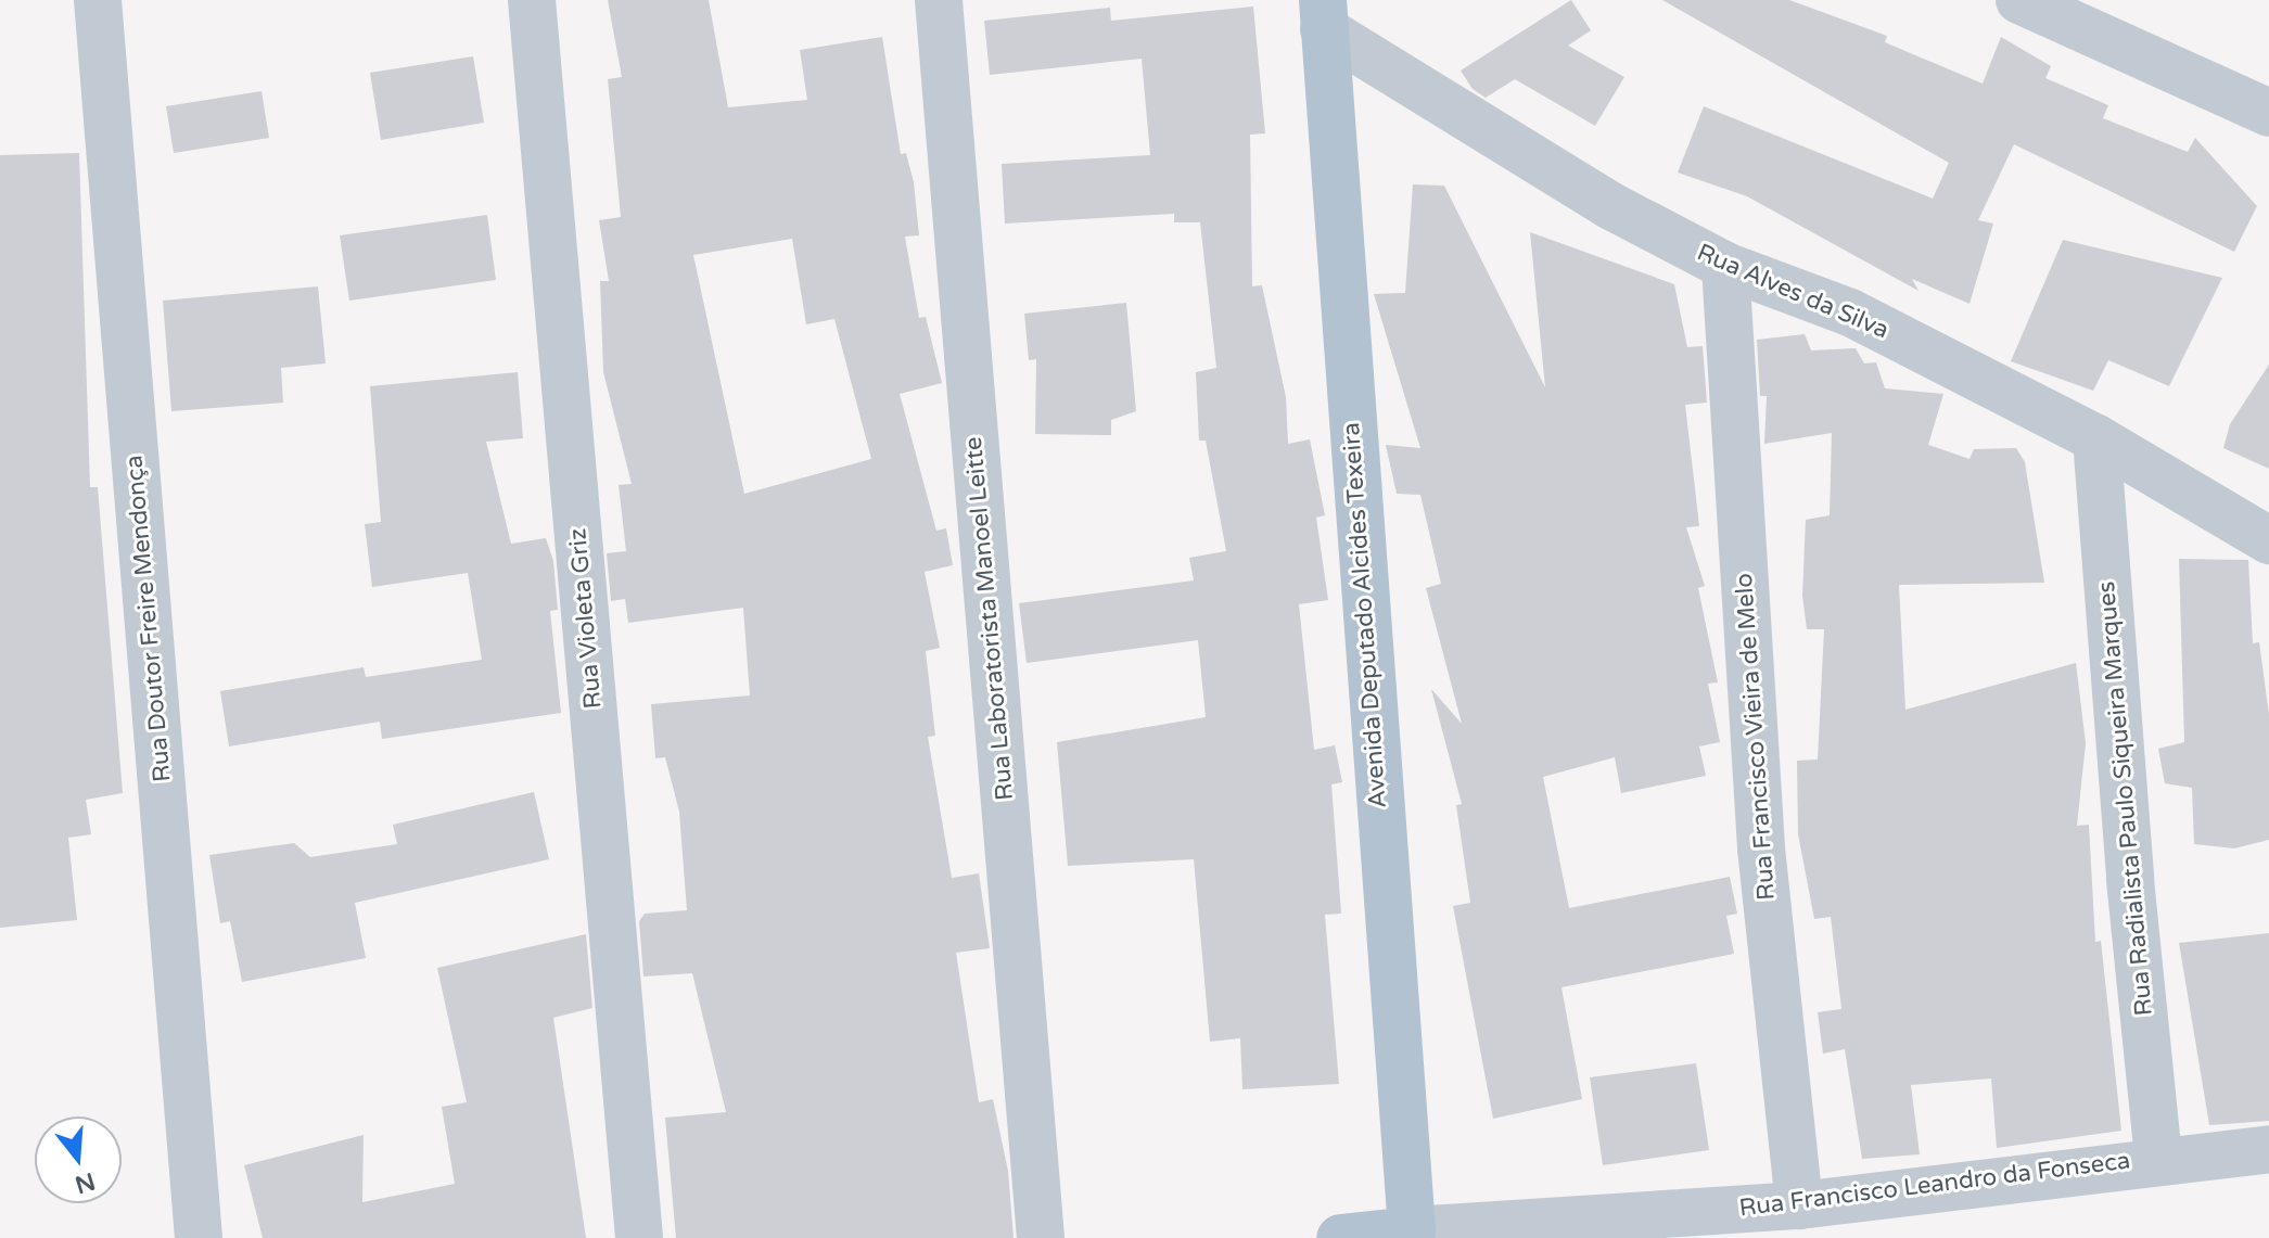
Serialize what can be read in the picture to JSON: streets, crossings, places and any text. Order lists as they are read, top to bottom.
{
  "streets": {
    "main road": ["Avenida Deputado Alcides Texeira", "Rua Francisco Leandro da Fonseca"],
    "street": [
      "Rua Alves da Silva",
      "Rua Doutor Freire Mendonça",
      "Rua Violeta Griz",
      "Rua Laboratorista Manoel Leitte",
      "Rua Francisco Vieira de Melo",
      "Rua Radialista Paulo Siqueira Marques"
    ]
  },
  "crossings": [
    ["Rua Alves da Silva", "Avenida Deputado Alcides Texeira"],
    ["Rua Alves da Silva", "Rua Francisco Vieira de Melo"],
    ["Rua Alves da Silva", "Rua Radialista Paulo Siqueira Marques"],
    ["Avenida Deputado Alcides Texeira", "Rua Francisco Leandro da Fonseca"],
    ["Rua Francisco Vieira de Melo", "Rua Francisco Leandro da Fonseca"],
    ["Rua Radialista Paulo Siqueira Marques", "Rua Francisco Leandro da Fonseca"]
  ],
  "north": "bottom"
}
